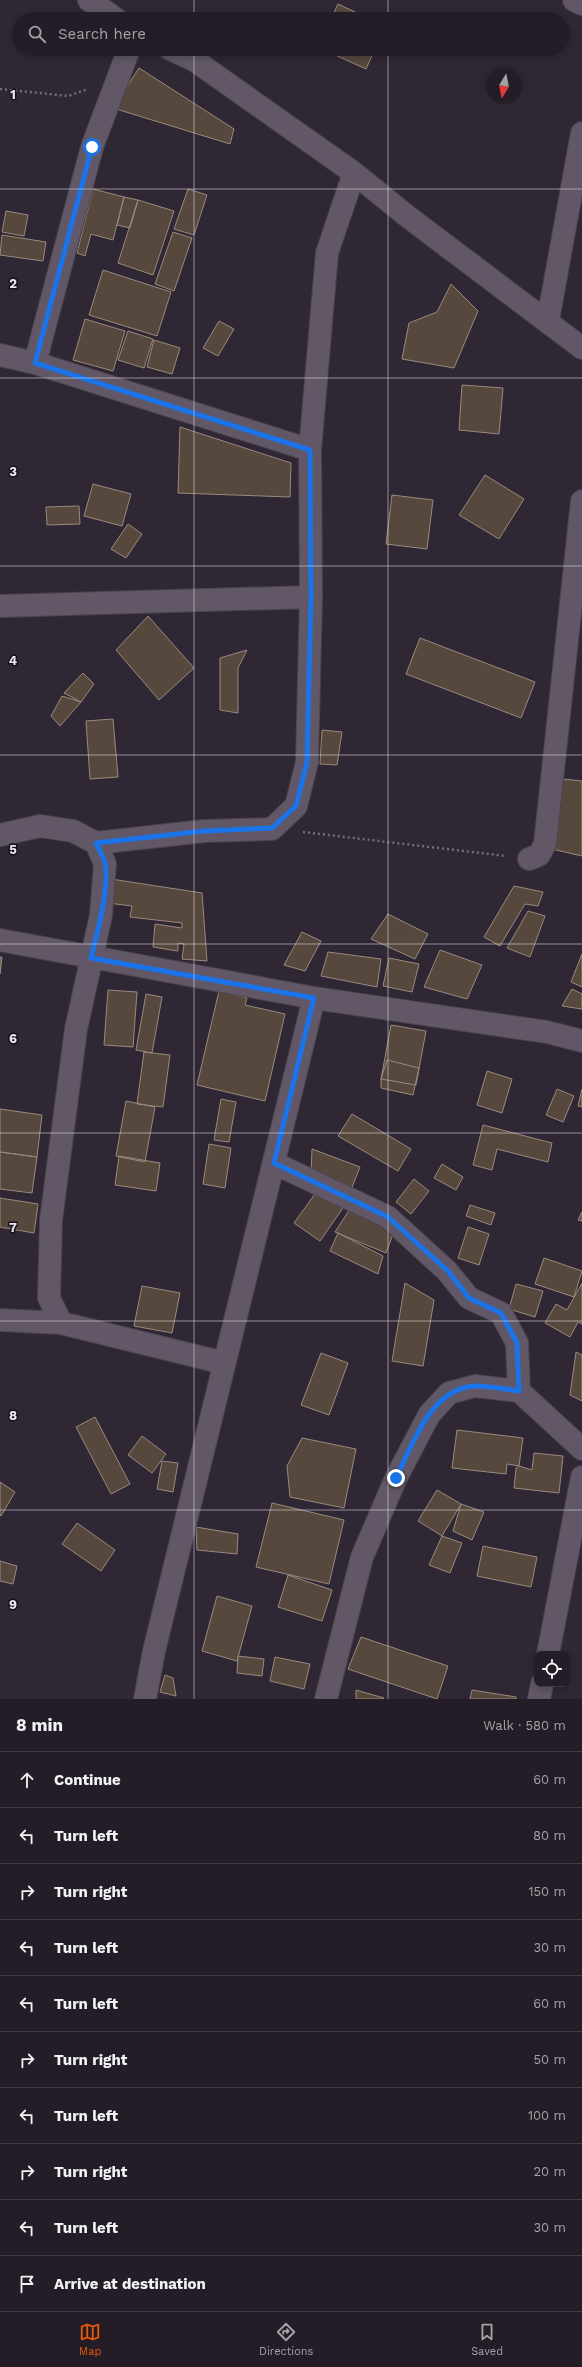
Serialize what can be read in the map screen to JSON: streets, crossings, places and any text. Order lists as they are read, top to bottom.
{
  "north": "bottom",
  "page": {
    "search": "Search here",
    "heading": ["8 min", "Walk · 580 m"],
    "list": [
      ["Continue", "60 m"],
      ["Turn left", "80 m"],
      ["Turn right", "150 m"],
      ["Turn left", "30 m"],
      ["Turn left", "60 m"],
      ["Turn right", "50 m"],
      ["Turn left", "100 m"],
      ["Turn right", "20 m"],
      ["Turn left", "30 m"],
      "Arrive at destination"
    ],
    "nav": ["Map", "Directions", "Saved"]
  },
  "grid": {
    "rows": [
      "1",
      "2",
      "3",
      "4",
      "5",
      "6",
      "7",
      "8",
      "9"
    ]
  }
}
